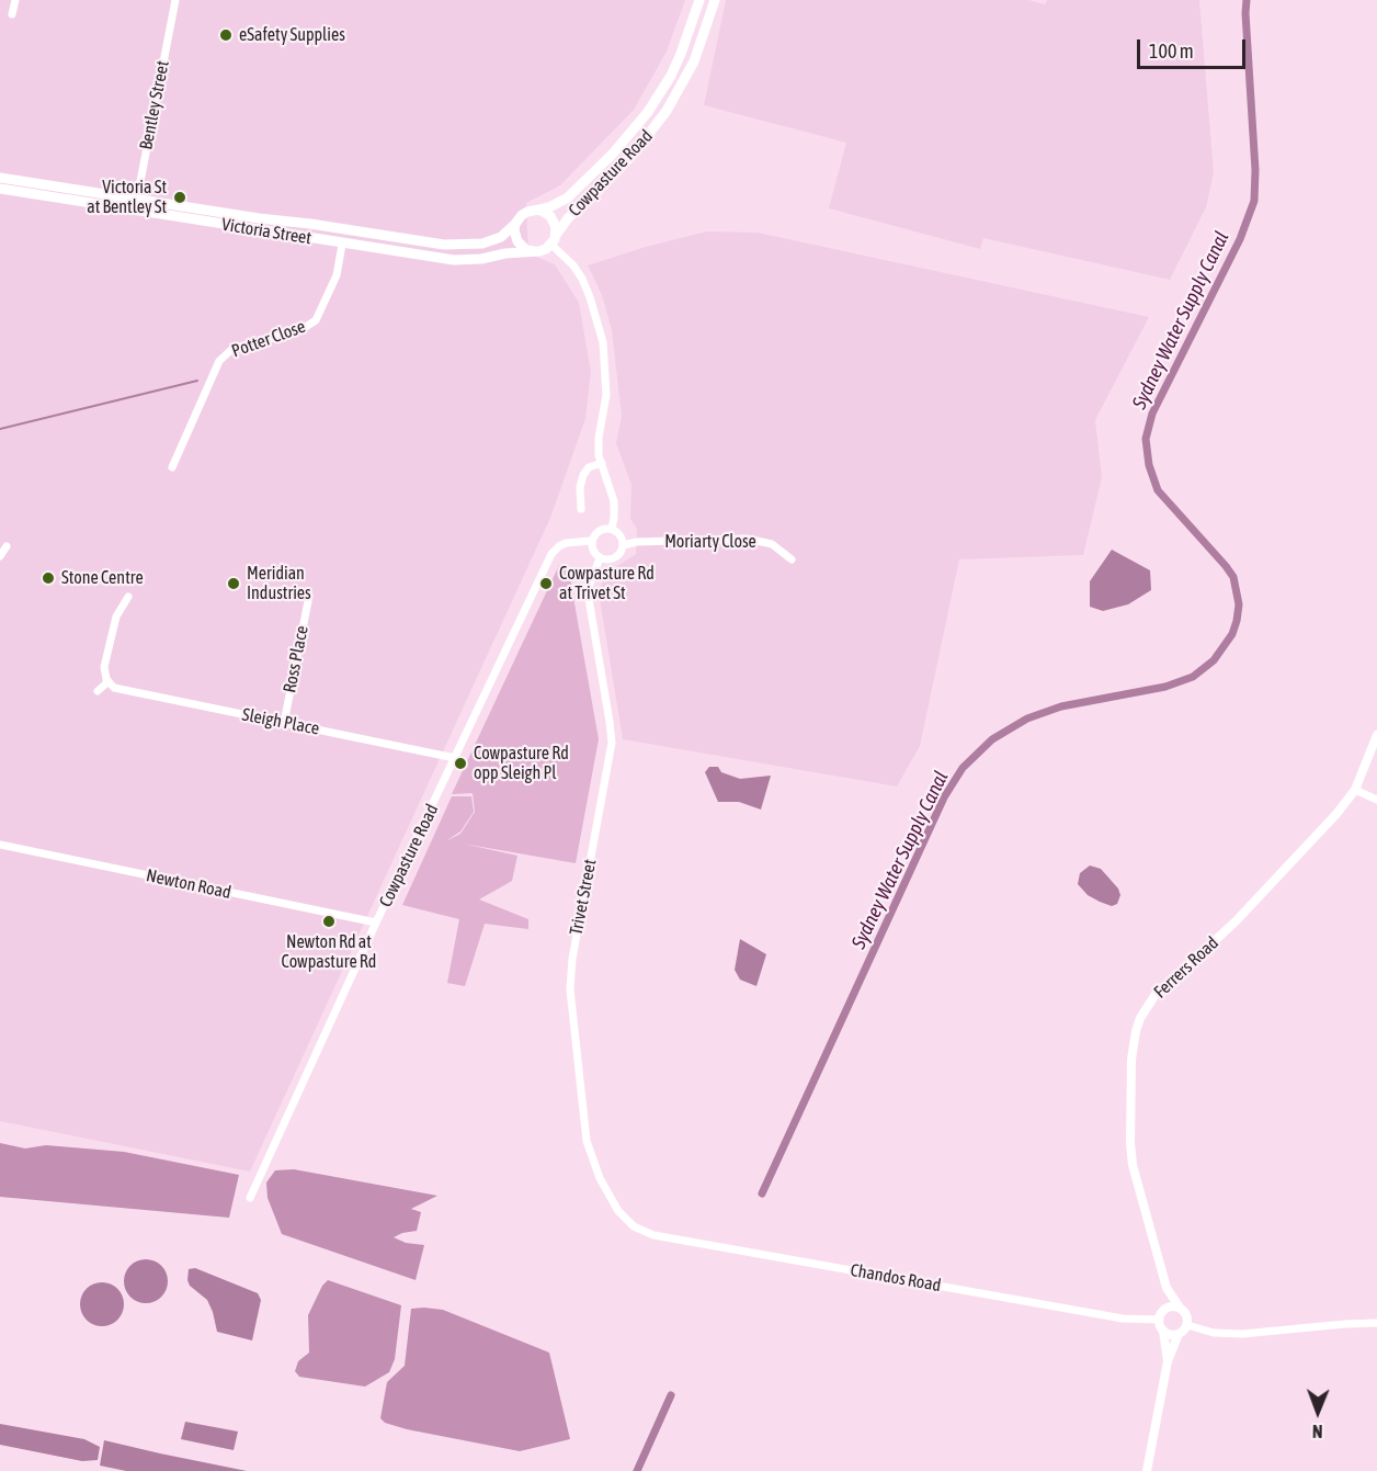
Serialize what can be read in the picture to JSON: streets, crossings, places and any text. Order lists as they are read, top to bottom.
{
  "streets": {
    "main road": ["Cowpasture Road", "Victoria Street"],
    "street": [
      "Bentley Street",
      "Potter Close",
      "Moriarty Close",
      "Ross Place",
      "Sleigh Place",
      "Newton Road",
      "Trivet Street",
      "Ferrers Road",
      "Chandos Road"
    ]
  },
  "crossings": [
    ["Bentley Street", "Victoria Street"],
    ["Cowpasture Road", "Victoria Street"],
    ["Cowpasture Road", "Moriarty Close"],
    ["Cowpasture Road", "Sleigh Place"],
    ["Cowpasture Road", "Newton Road"],
    ["Cowpasture Road", "Trivet Street"],
    ["Victoria Street", "Potter Close"],
    ["Moriarty Close", "Trivet Street"],
    ["Ross Place", "Sleigh Place"],
    ["Trivet Street", "Chandos Road"],
    ["Ferrers Road", "Chandos Road"]
  ],
  "water": ["Sydney Water Supply Canal"],
  "places": [
    "eSafety Supplies",
    "Victoria St at Bentley St",
    "Stone Centre",
    "Meridian Industries",
    "Cowpasture Rd at Trivet St",
    "Cowpasture Rd opp Sleigh Pl",
    "Newton Rd at Cowpasture Rd"
  ],
  "scale_bar": "100 m",
  "north": "bottom"
}
